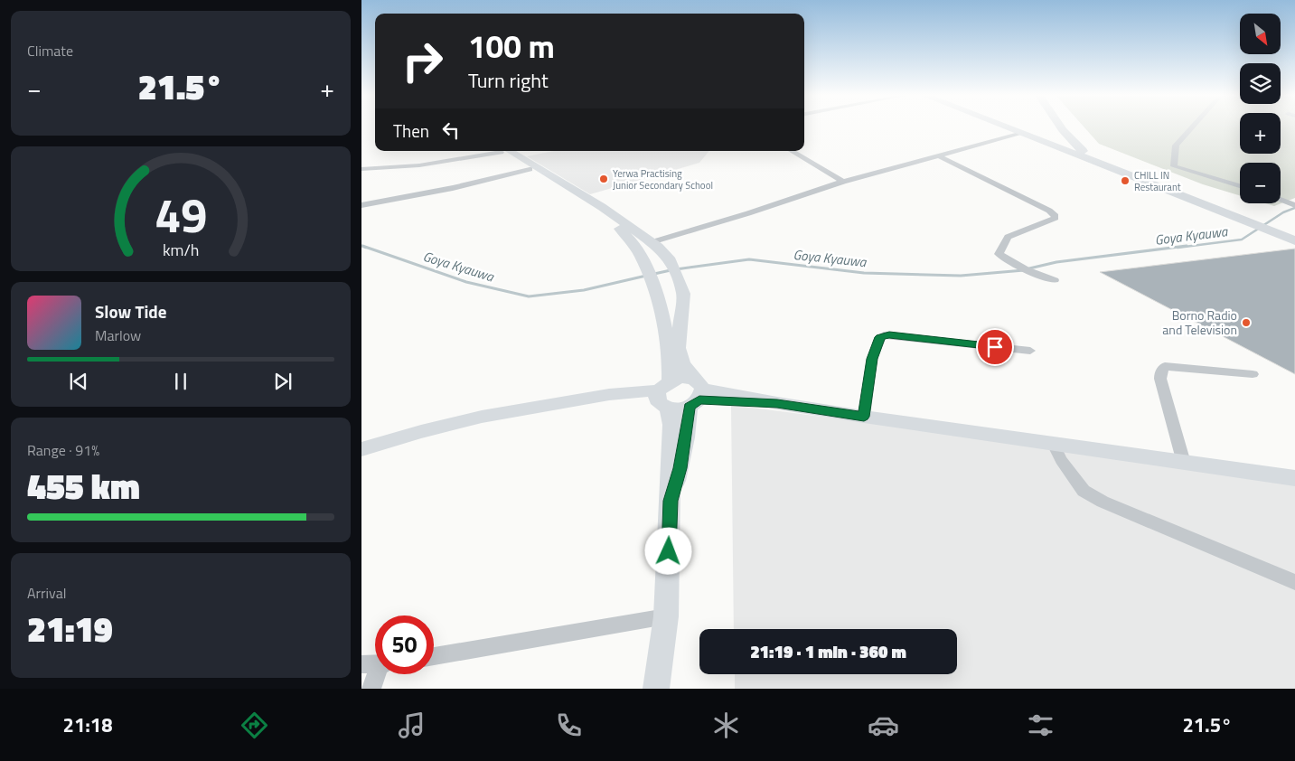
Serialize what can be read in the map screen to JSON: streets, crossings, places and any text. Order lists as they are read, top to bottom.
{
  "water": ["Goya Kyauwa"],
  "places": ["Yerwa Practising Junior Secondary School", "CHILL IN Restaurant", "Borno Radio and Television"],
  "north": "bottom right",
  "page": {
    "tile": [
      "Climate",
      ["Range · 91%", "455 km"],
      ["Arrival", "21:19"]
    ],
    "map_buttons": ["+", "−"],
    "turn": ["100 m", "Turn right"],
    "heat": ["−", "21.5°", "+"],
    "then": "Then",
    "song": ["Slow Tide", "Marlow"],
    "limit": "50",
    "trip": "21:19 · 1 min · 360 m",
    "tabs": ["21:18", "21.5°"],
    "gauge": ["49", "km/h"]
  }
}
